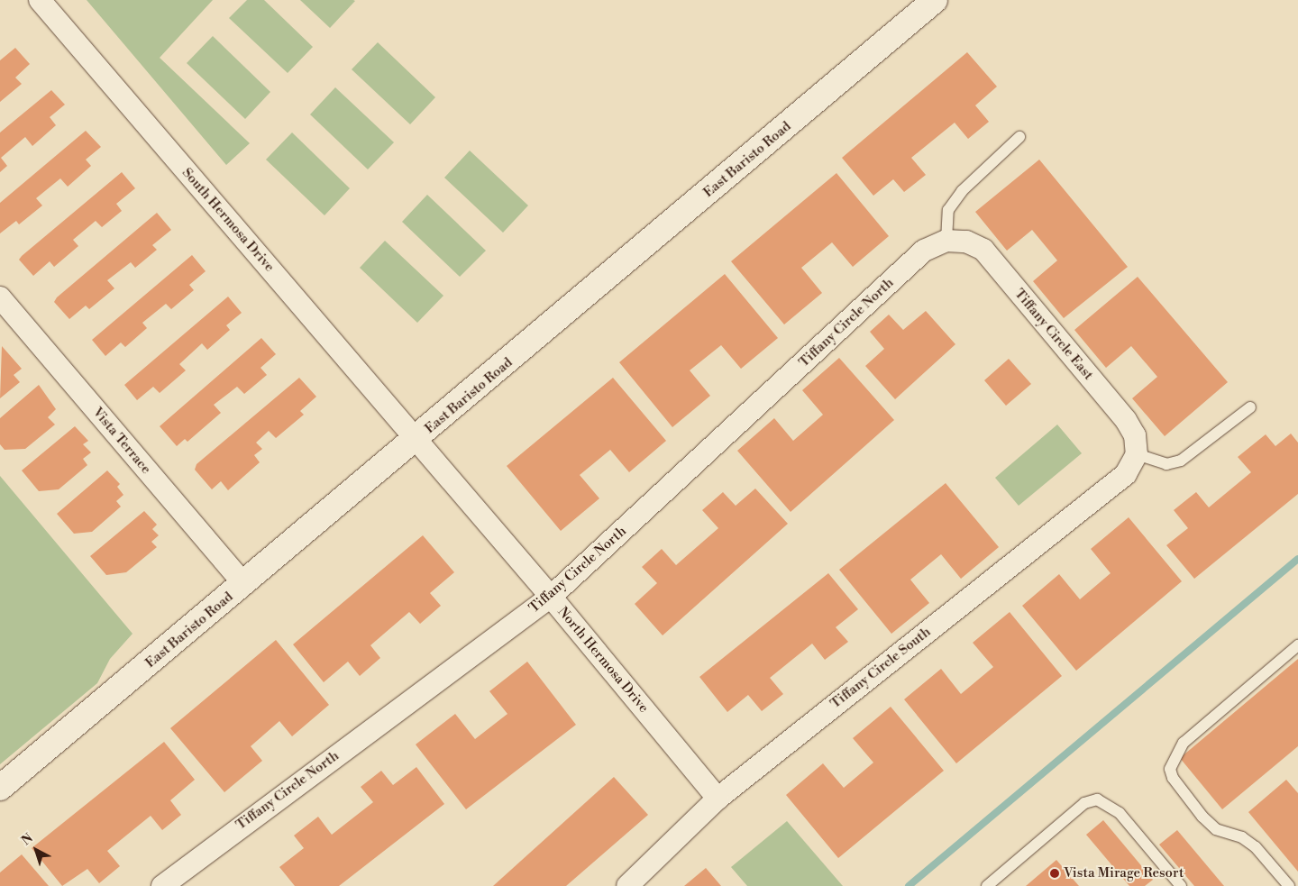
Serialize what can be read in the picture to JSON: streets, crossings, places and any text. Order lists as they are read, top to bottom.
{
  "streets": {
    "street": [
      "East Baristo Road",
      "South Hermosa Drive",
      "Tiffany Circle North",
      "Tiffany Circle East",
      "Vista Terrace",
      "North Hermosa Drive",
      "Tiffany Circle South"
    ]
  },
  "crossings": [
    ["East Baristo Road", "South Hermosa Drive"],
    ["East Baristo Road", "Vista Terrace"],
    ["East Baristo Road", "North Hermosa Drive"],
    ["South Hermosa Drive", "North Hermosa Drive"],
    ["Tiffany Circle North", "Tiffany Circle East"],
    ["Tiffany Circle North", "North Hermosa Drive"],
    ["Tiffany Circle East", "Tiffany Circle South"],
    ["North Hermosa Drive", "Tiffany Circle South"]
  ],
  "places": ["Vista Mirage Resort"],
  "north": "top left"
}
